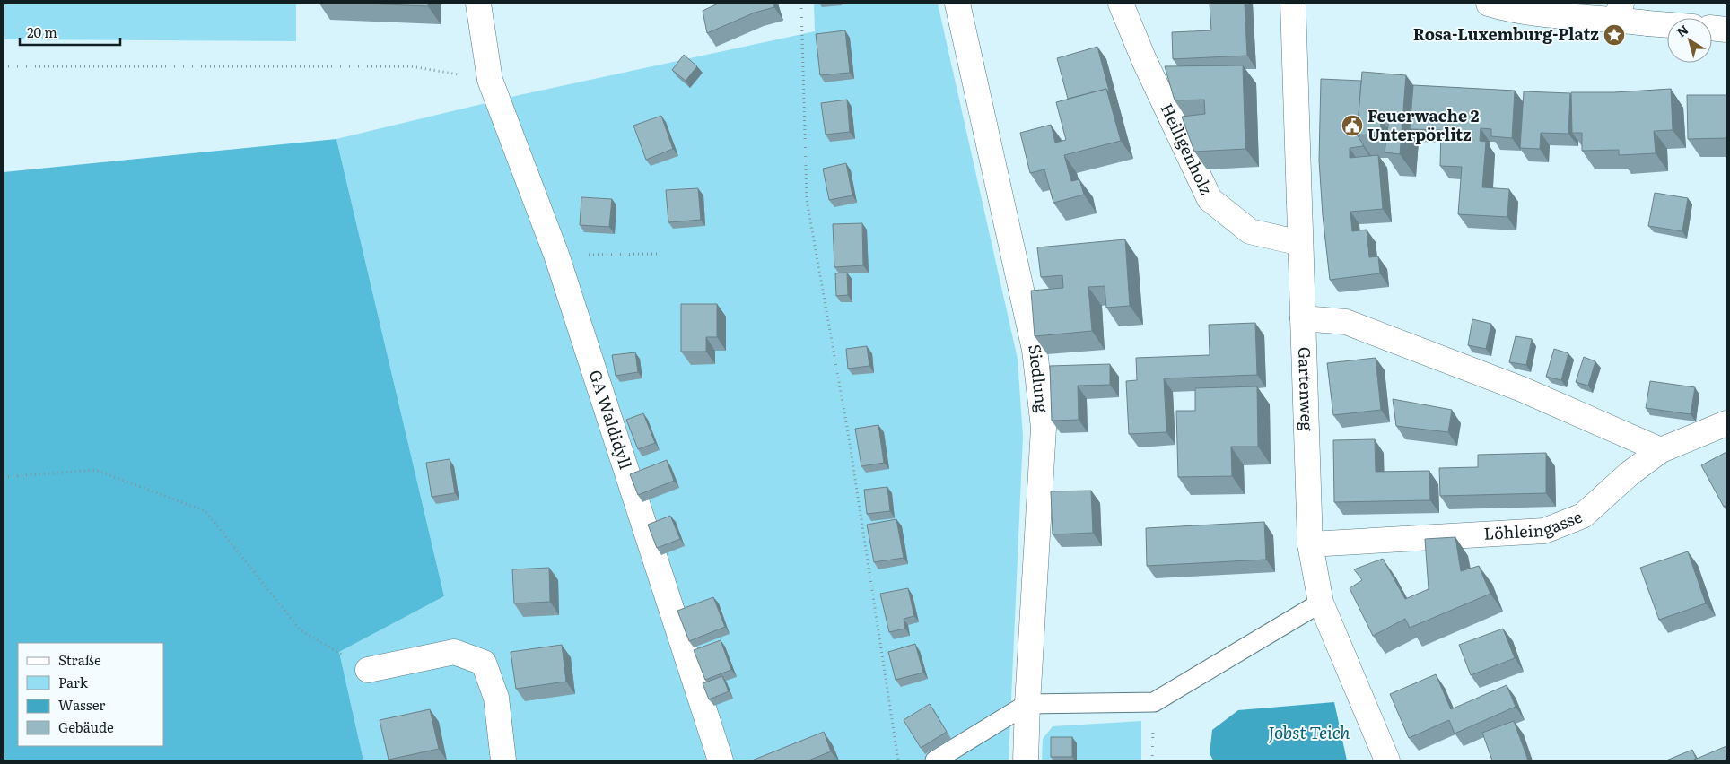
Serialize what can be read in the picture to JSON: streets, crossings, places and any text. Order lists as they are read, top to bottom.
{
  "streets": {
    "street": [
      "Heiligenholz",
      "Siedlung",
      "Gartenweg",
      "GA Waldidyll",
      "Löhleingasse"
    ]
  },
  "crossings": [
    ["Heiligenholz", "Gartenweg"],
    ["Gartenweg", "Löhleingasse"]
  ],
  "water": ["Jobst Teich"],
  "places": {
    "place": ["Rosa-Luxemburg-Platz"],
    "public building": ["Feuerwache 2 Unterpörlitz"]
  },
  "legend": [
    "Straße",
    "Park",
    "Wasser",
    "Gebäude"
  ],
  "scale_bar": "20 m",
  "north": "top left"
}
